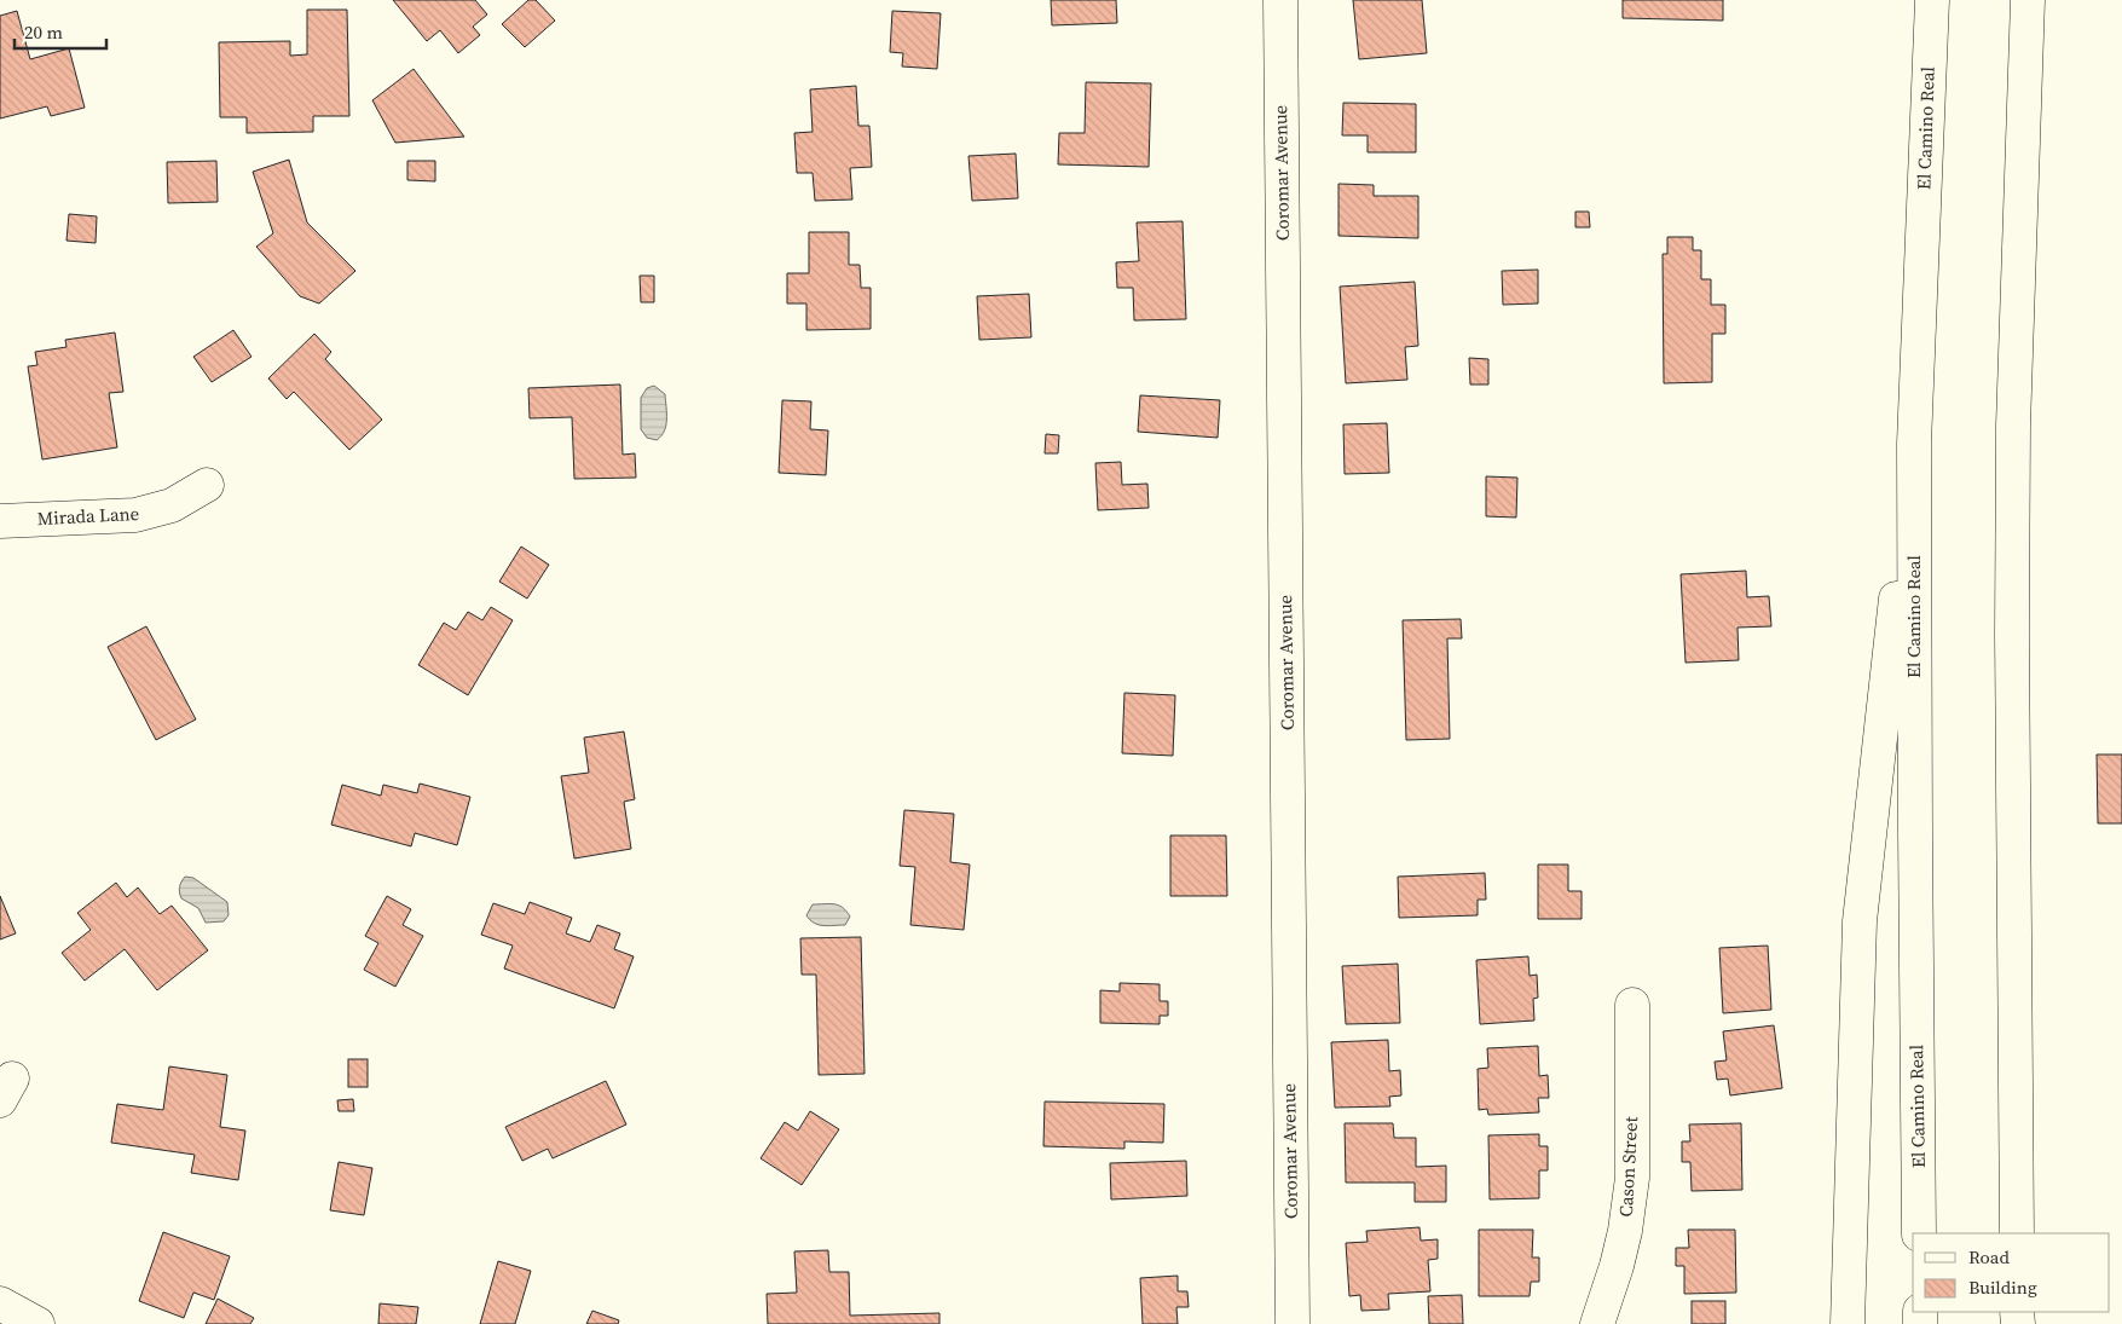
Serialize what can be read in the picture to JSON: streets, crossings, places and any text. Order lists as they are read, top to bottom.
{
  "streets": {
    "main road": [
      "El Camino Real",
      "Coromar Avenue",
      "Mirada Lane",
      "Cason Street"
    ]
  },
  "legend": ["Road", "Building"],
  "scale_bar": "20 m"
}
